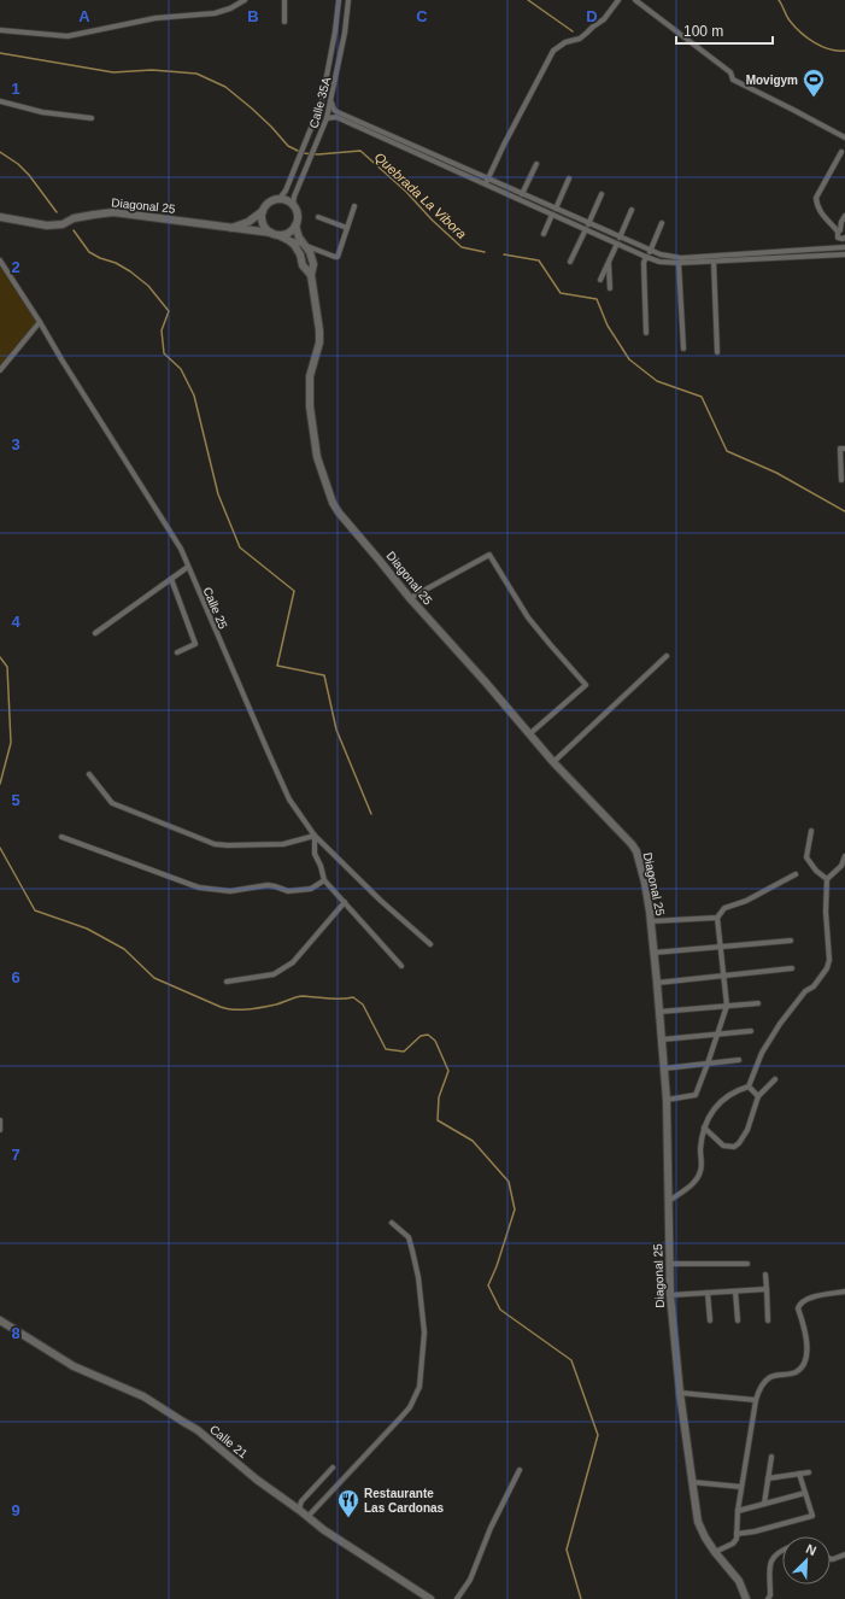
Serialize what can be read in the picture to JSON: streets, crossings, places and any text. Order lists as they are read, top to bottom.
{
  "streets": {
    "street": [
      "Calle 35A",
      "Diagonal 25",
      "Calle 25",
      "Calle 21"
    ]
  },
  "crossings": [
    ["Calle 35A", "Diagonal 25"]
  ],
  "water": ["Quebrada La Vibora"],
  "places": {
    "sports": ["Movigym"],
    "restaurant": ["Restaurante Las Cardonas"]
  },
  "scale_bar": "100 m",
  "north": "top right",
  "grid": {
    "columns": [
      "A",
      "B",
      "C",
      "D"
    ],
    "rows": [
      "1",
      "2",
      "3",
      "4",
      "5",
      "6",
      "7",
      "8",
      "9"
    ]
  }
}
